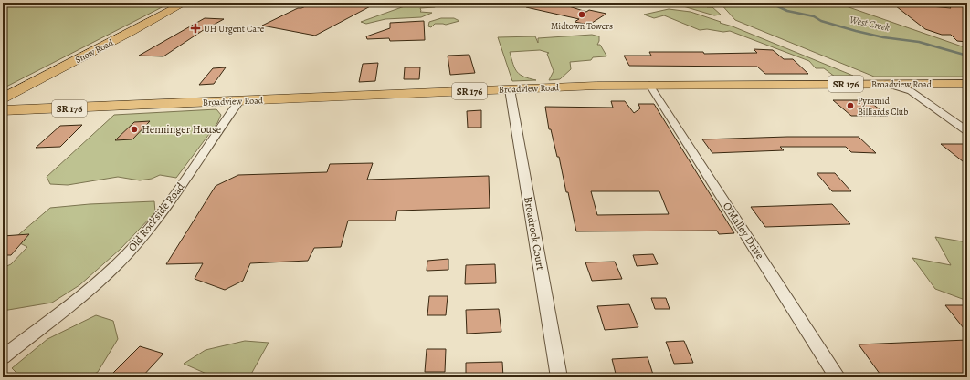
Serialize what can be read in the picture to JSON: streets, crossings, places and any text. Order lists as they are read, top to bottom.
{
  "streets": {
    "main road": ["Snow Road", "SR 176", "Broadview Road"],
    "street": ["Old Rockside Road", "O'Malley Drive", "Broadrock Court"]
  },
  "crossings": [
    ["Broadview Road", "Old Rockside Road"],
    ["Broadview Road", "O'Malley Drive"],
    ["Broadview Road", "Broadrock Court"]
  ],
  "water": ["West Creek"],
  "places": {
    "other": ["Midtown Towers", "Pyramid Billiards Club", "Henninger House"],
    "health": ["UH Urgent Care"]
  }
}
